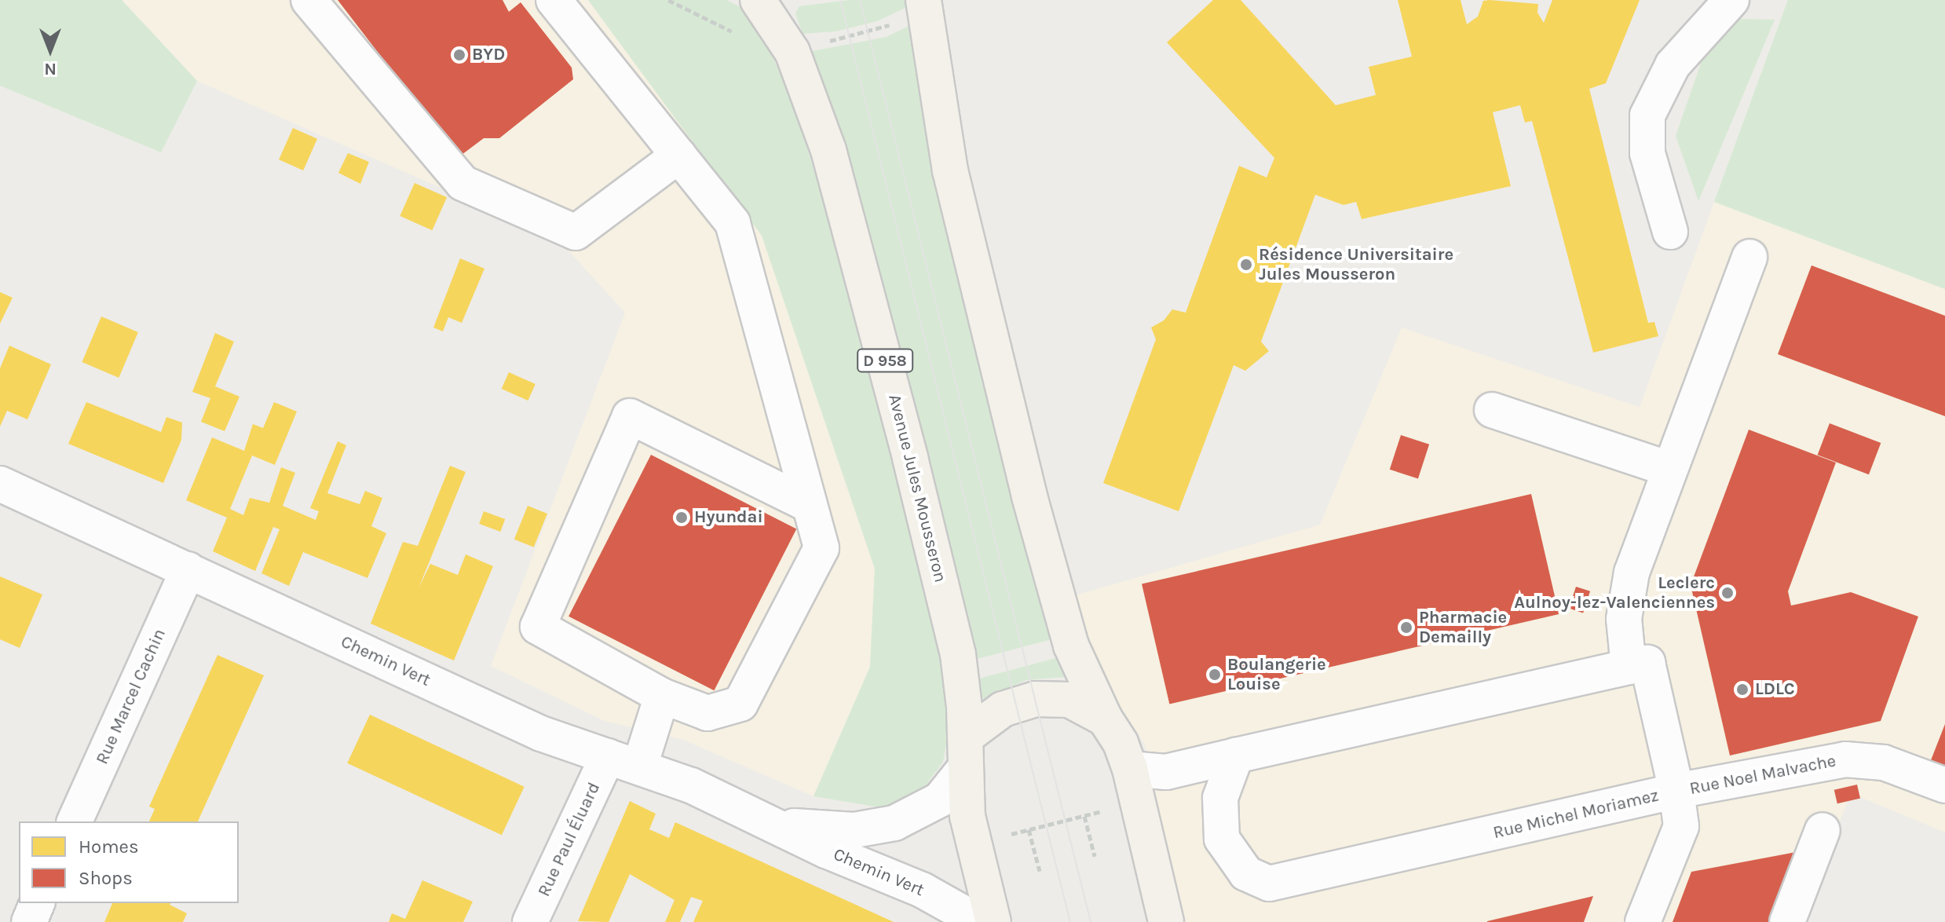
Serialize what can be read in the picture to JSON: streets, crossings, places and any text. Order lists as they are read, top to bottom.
{
  "streets": {
    "main road": ["D 958", "Avenue Jules Mousseron"],
    "street": [
      "Chemin Vert",
      "Rue Marcel Cachin",
      "Rue Noel Malvache",
      "Rue Michel Moriamez",
      "Rue Paul Éluard"
    ]
  },
  "crossings": [
    ["Avenue Jules Mousseron", "Chemin Vert"],
    ["Chemin Vert", "Rue Marcel Cachin"],
    ["Chemin Vert", "Rue Paul Éluard"],
    ["Rue Noel Malvache", "Rue Michel Moriamez"]
  ],
  "places": [
    "BYD",
    "Résidence Universitaire Jules Mousseron",
    "Hyundai",
    "Leclerc Aulnoy-lez-Valenciennes",
    "Pharmacie Demailly",
    "Boulangerie Louise",
    "LDLC"
  ],
  "legend": ["Homes", "Shops"],
  "north": "bottom"
}
